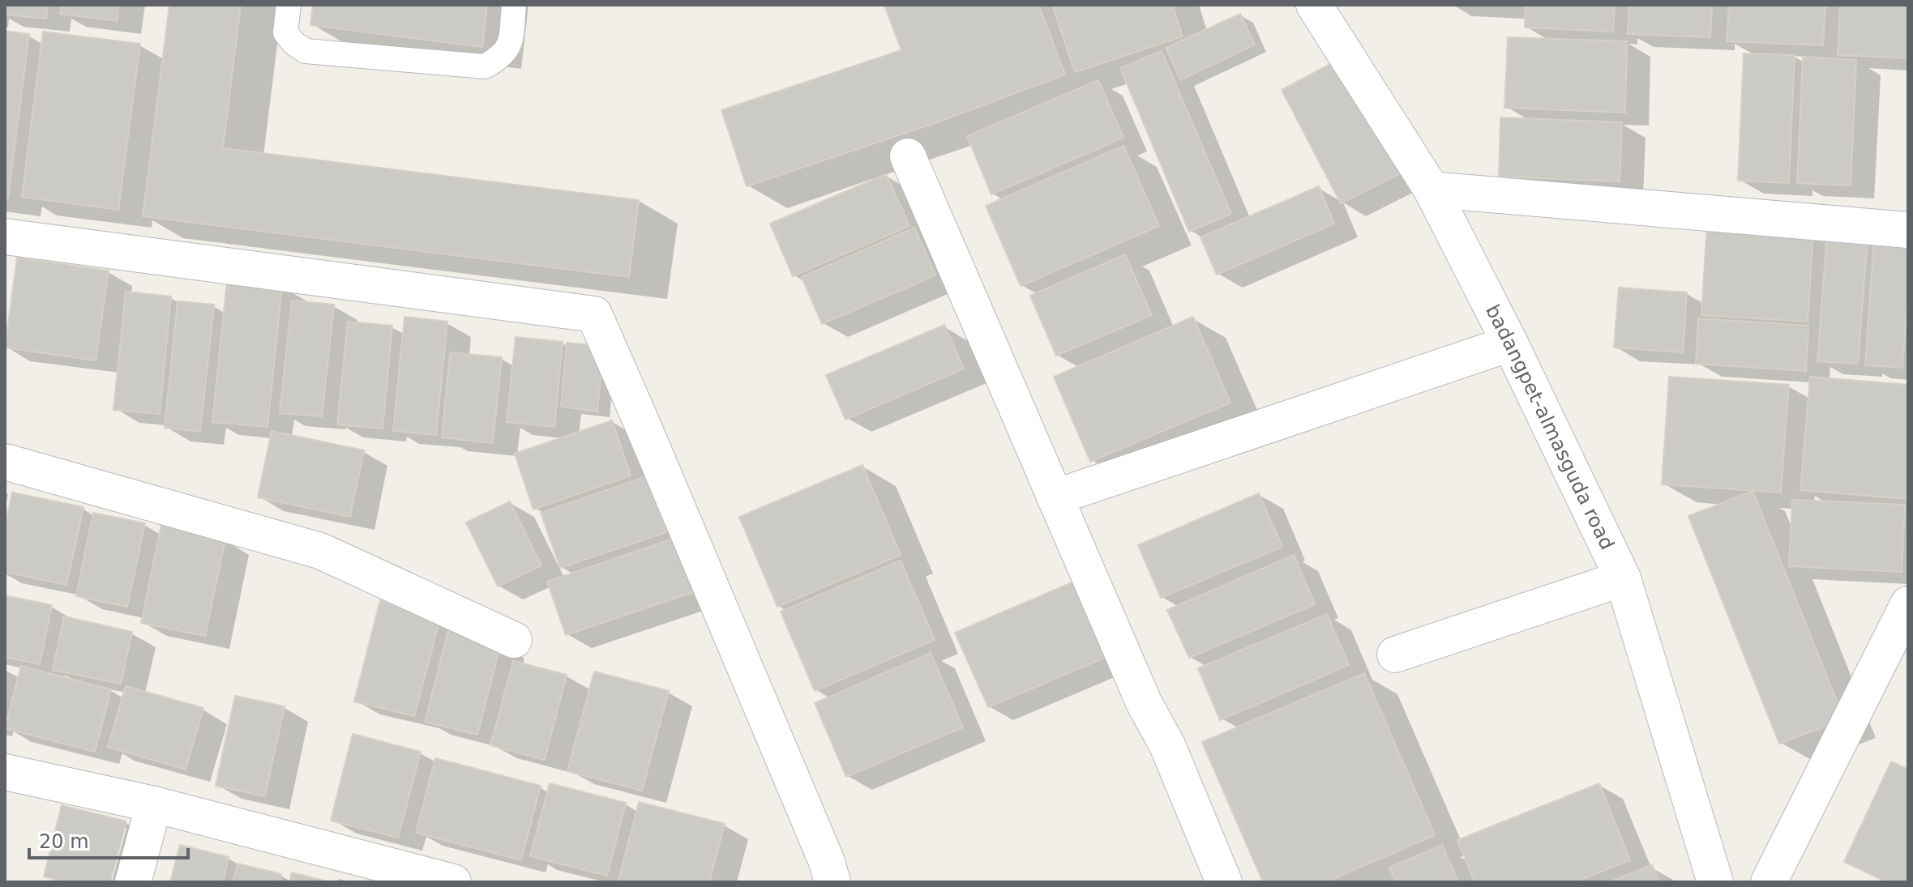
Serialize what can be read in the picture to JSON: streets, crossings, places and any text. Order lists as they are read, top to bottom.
{
  "streets": {
    "street": ["badangpet-almasguda road"]
  },
  "scale_bar": "20 m"
}
